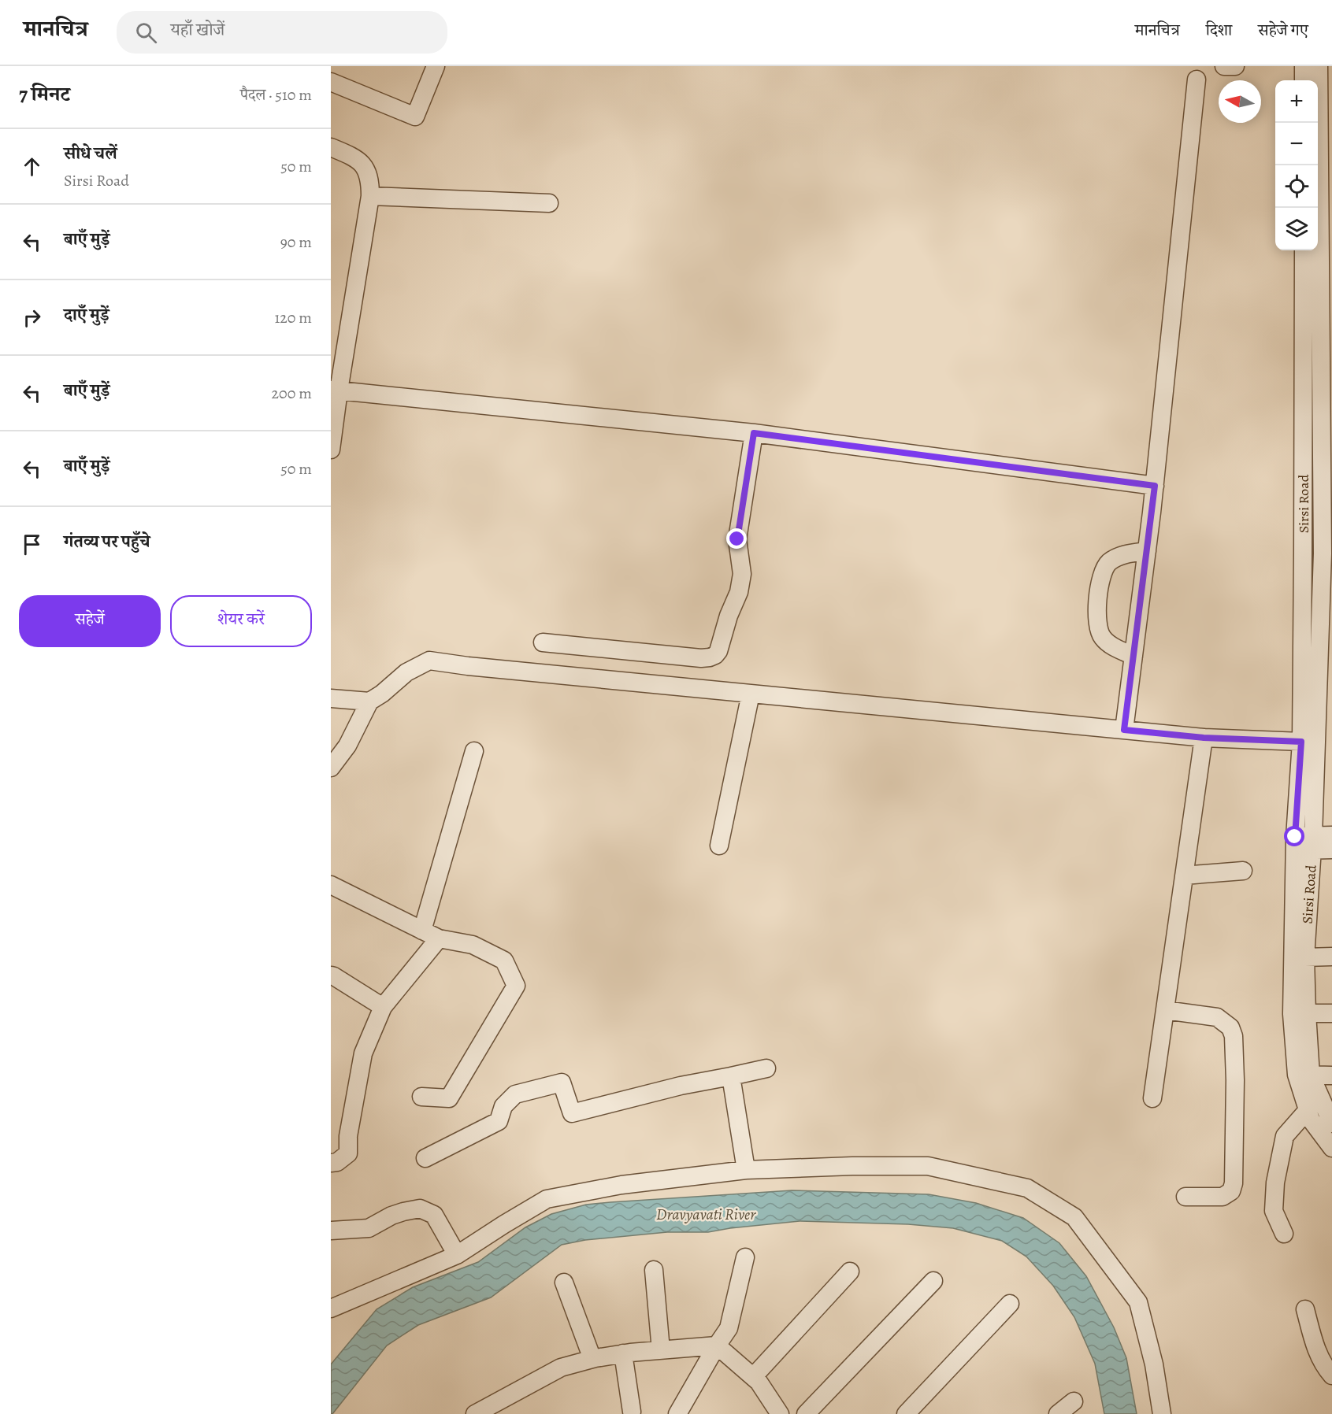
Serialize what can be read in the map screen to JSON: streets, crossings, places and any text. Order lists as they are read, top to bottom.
{
  "streets": {
    "street": ["Sirsi Road"]
  },
  "water": ["Dravyavati River"],
  "north": "left",
  "page": {
    "header": "मानचित्र",
    "search": "यहाँ खोजें",
    "nav": ["मानचित्र", "दिशा", "सहेजे गए"],
    "heading": ["7 मिनट", "पैदल · 510 m"],
    "map_buttons": ["+", "−"],
    "list": [
      ["सीधे चलें", "Sirsi Road", "50 m"],
      ["बाएँ मुड़ें", "90 m"],
      ["दाएँ मुड़ें", "120 m"],
      ["बाएँ मुड़ें", "200 m"],
      ["बाएँ मुड़ें", "50 m"],
      "गंतव्य पर पहुँचे"
    ],
    "buttons": ["सहेजें", "शेयर करें"]
  }
}
